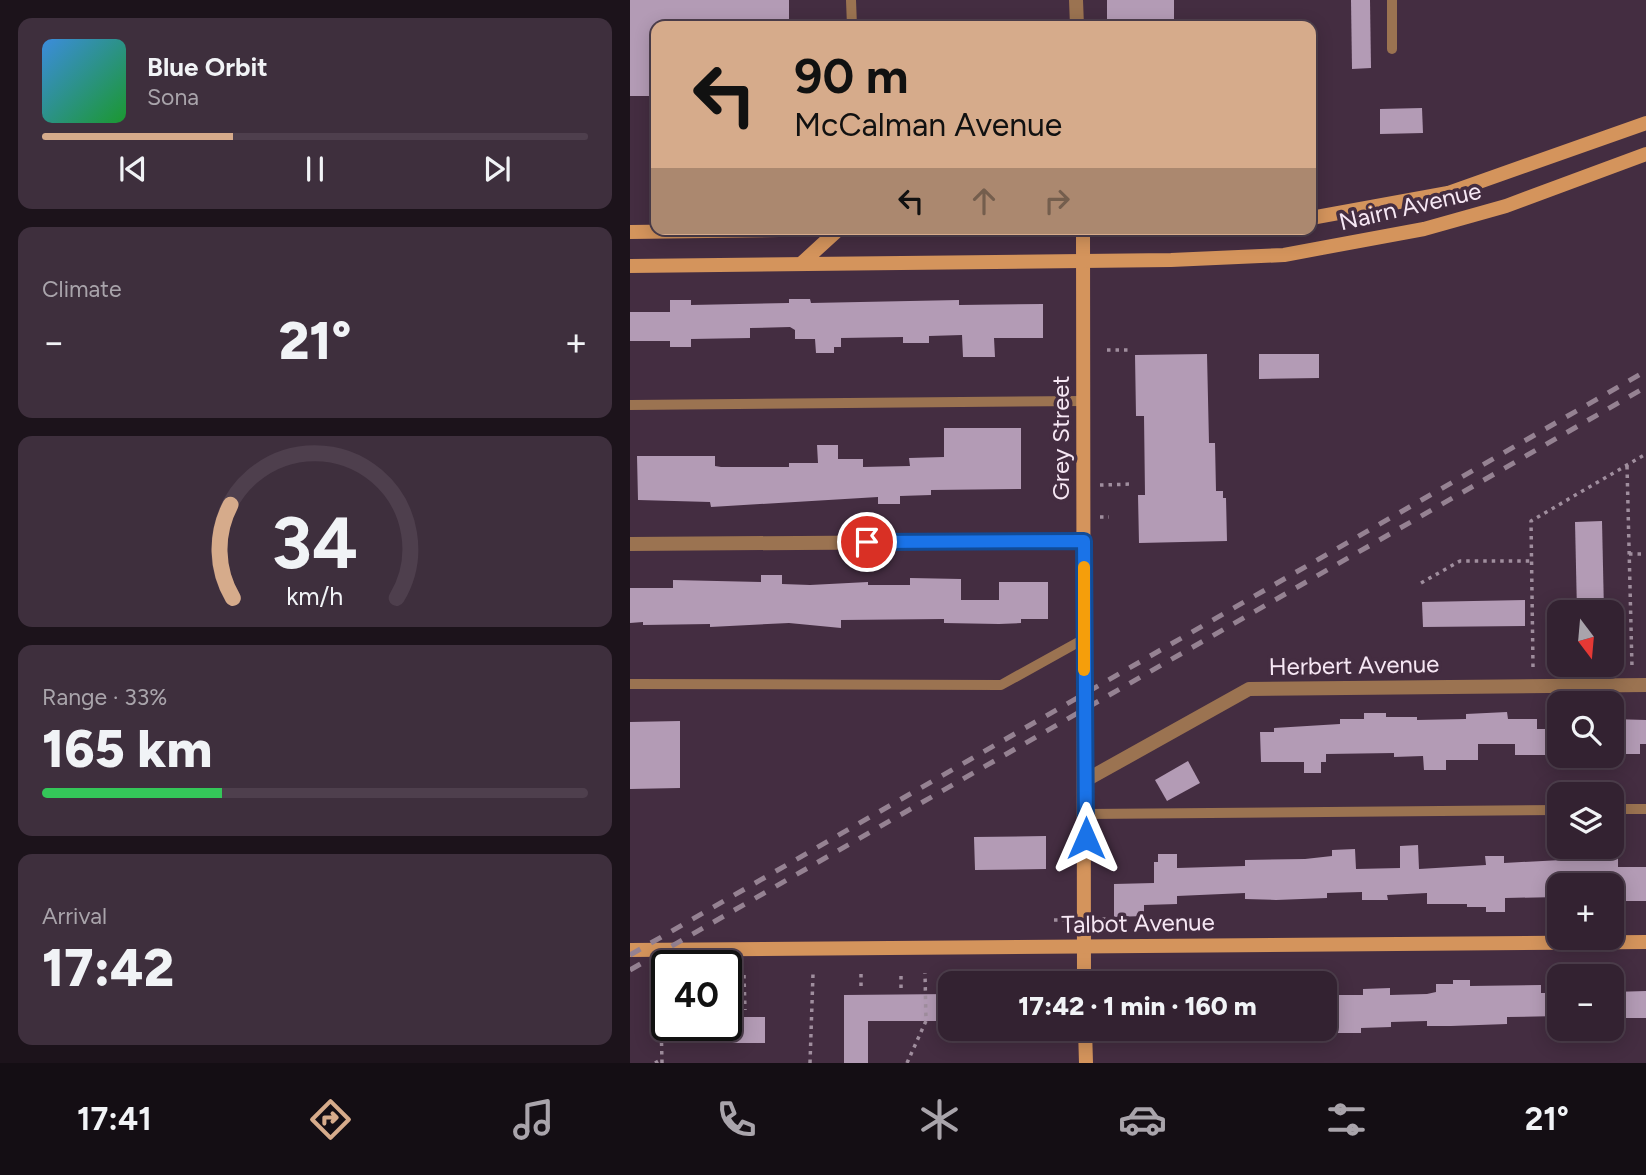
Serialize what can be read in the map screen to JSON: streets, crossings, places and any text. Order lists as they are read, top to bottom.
{
  "streets": {
    "street": [
      "Nairn Avenue",
      "Grey Street",
      "Herbert Avenue",
      "Talbot Avenue"
    ]
  },
  "crossings": [
    ["Nairn Avenue", "Grey Street"],
    ["Grey Street", "Herbert Avenue"],
    ["Grey Street", "Talbot Avenue"]
  ],
  "north": "bottom",
  "page": {
    "turn": ["90 m", "McCalman Avenue"],
    "song": ["Blue Orbit", "Sona"],
    "tile": [
      "Climate",
      ["Range · 33%", "165 km"],
      ["Arrival", "17:42"]
    ],
    "heat": ["−", "21°", "+"],
    "map_buttons": ["+", "−"],
    "limit": "40",
    "trip": "17:42 · 1 min · 160 m",
    "tabs": ["17:41", "21°"],
    "gauge": ["34", "km/h"]
  }
}
